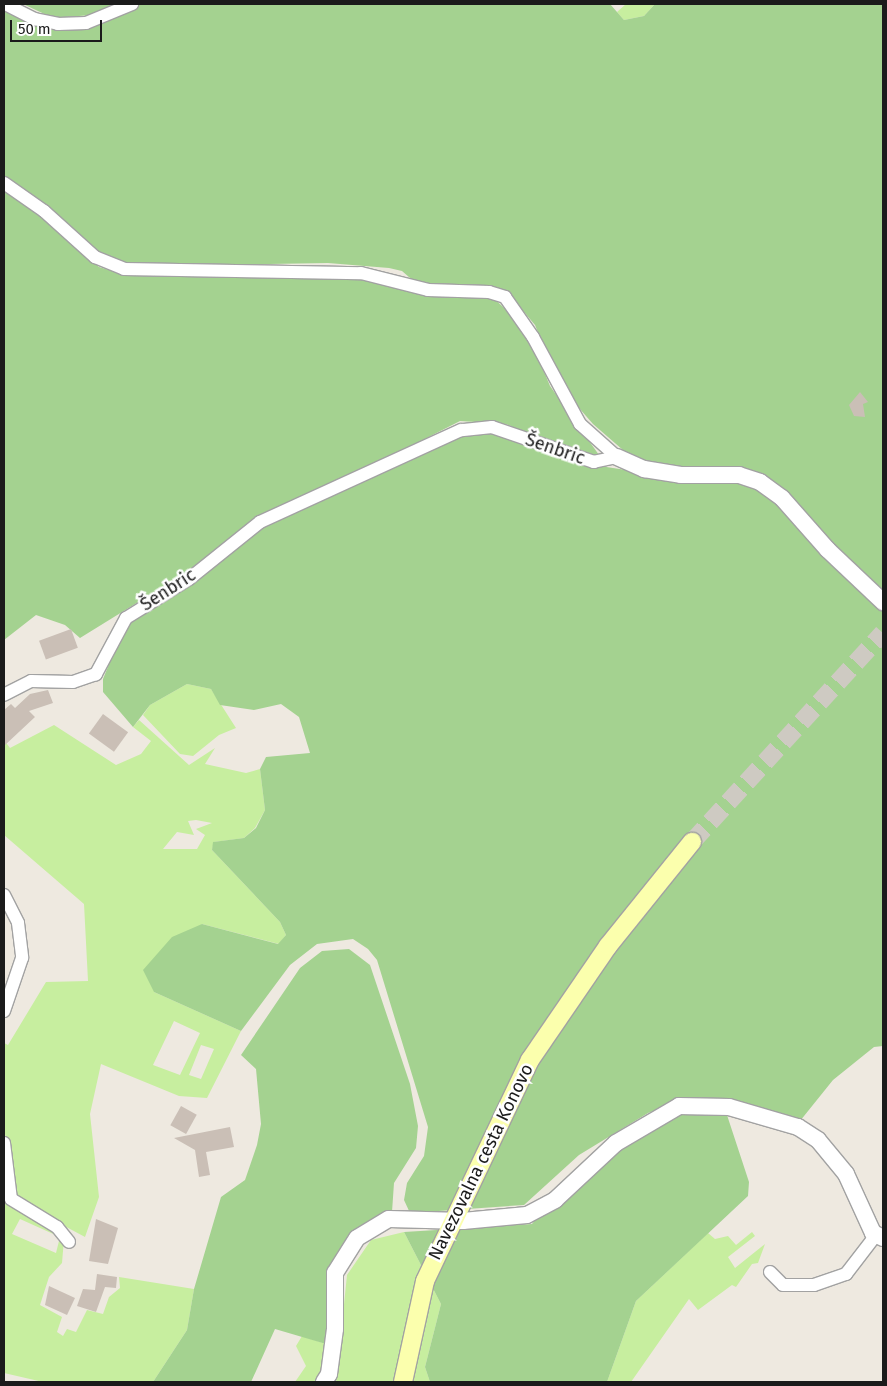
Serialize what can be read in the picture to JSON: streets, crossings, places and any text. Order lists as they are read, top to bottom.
{
  "streets": {
    "main road": ["Navezovalna cesta Konovo"],
    "street": ["Šenbric"]
  },
  "scale_bar": "50 m"
}
